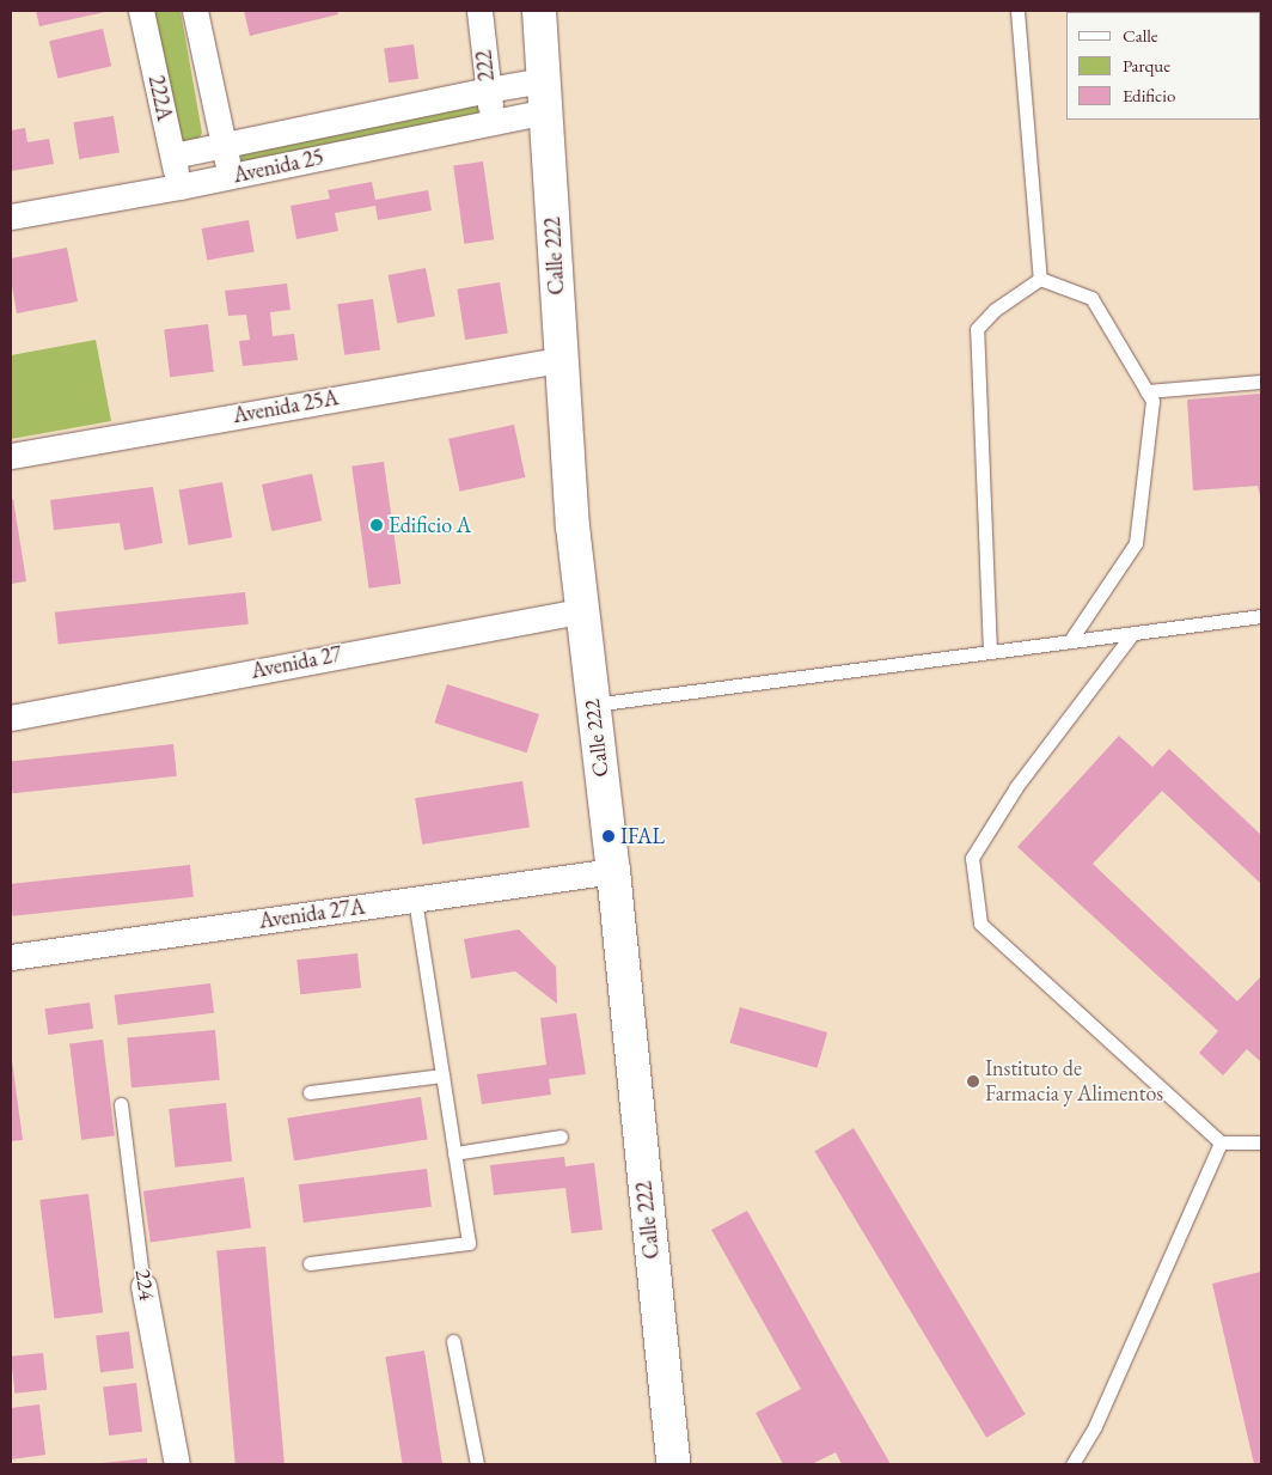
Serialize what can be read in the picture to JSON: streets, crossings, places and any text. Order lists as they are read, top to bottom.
{
  "streets": {
    "main road": ["Calle 222"],
    "street": [
      "222",
      "222A",
      "Avenida 25",
      "Avenida 25A",
      "Avenida 27",
      "Avenida 27A",
      "224"
    ]
  },
  "crossings": [
    ["222", "Avenida 25"],
    ["222A", "Avenida 25"],
    ["Avenida 25", "Calle 222"],
    ["Calle 222", "Avenida 25A"],
    ["Calle 222", "Avenida 27"],
    ["Calle 222", "Avenida 27A"]
  ],
  "places": ["Edificio A", "IFAL", "Instituto de Farmacia y Alimentos"],
  "legend": ["Calle", "Parque", "Edificio"]
}
